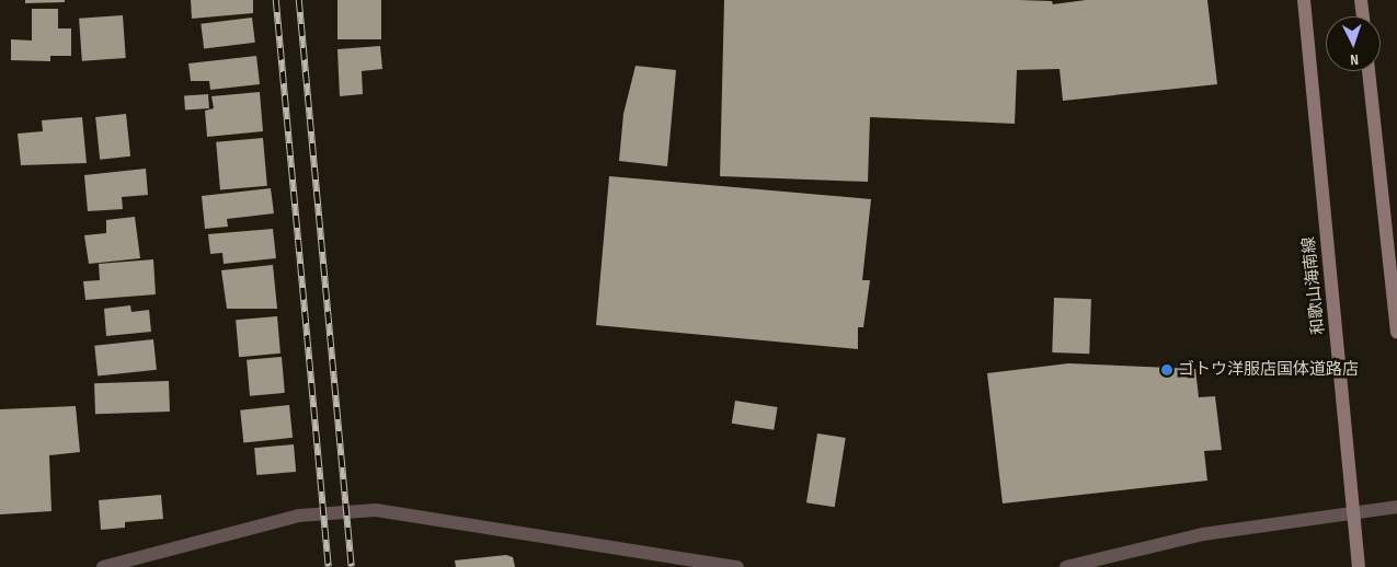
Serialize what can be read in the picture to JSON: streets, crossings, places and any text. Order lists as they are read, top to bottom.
{
  "streets": {
    "main road": ["和歌山海南線"]
  },
  "places": ["ゴトウ洋服店国体道路店"],
  "north": "bottom"
}
